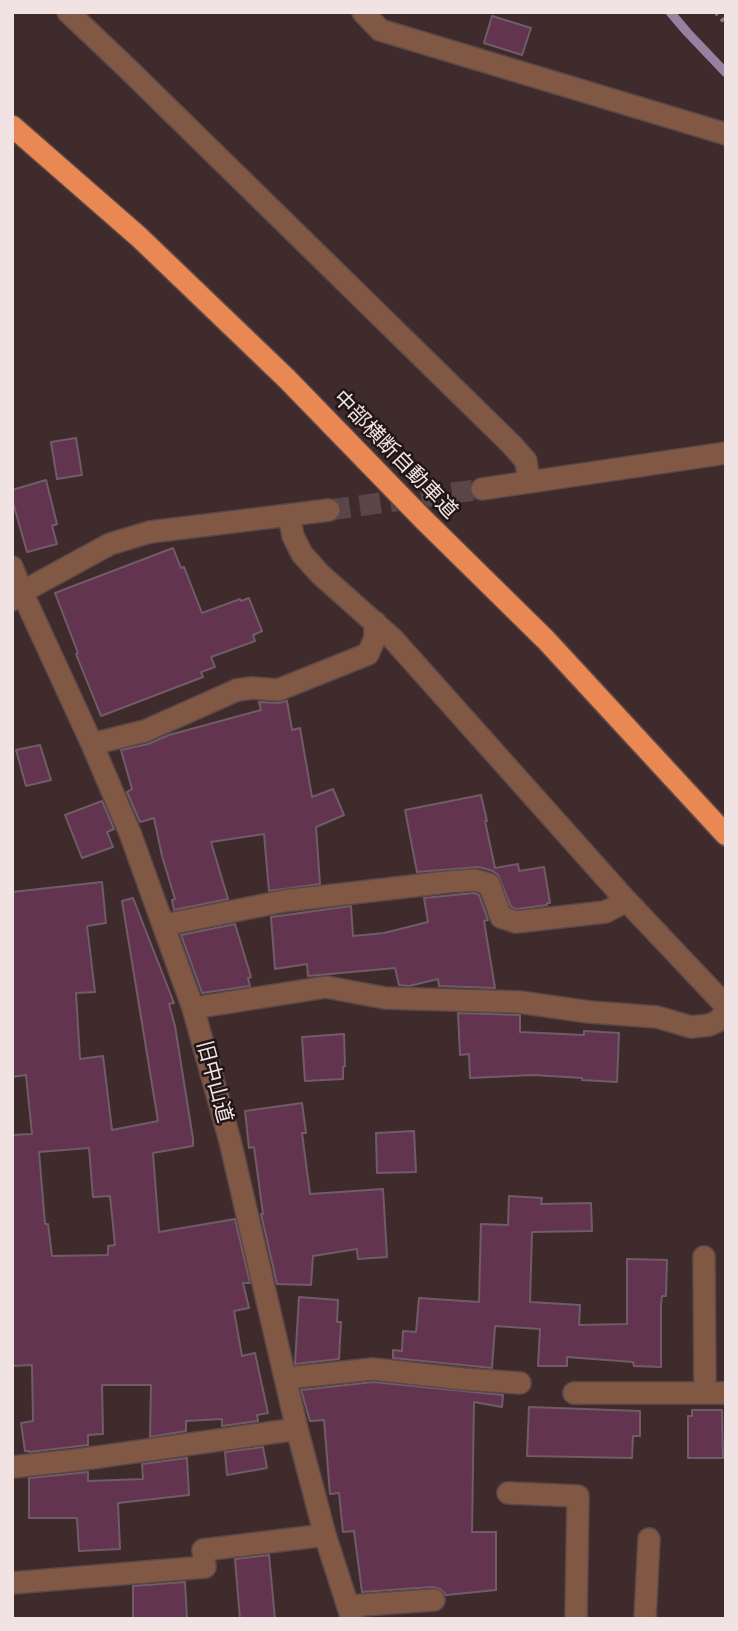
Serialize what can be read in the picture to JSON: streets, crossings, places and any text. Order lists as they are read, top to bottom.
{
  "streets": {
    "highway": ["中部横断自動車道"],
    "street": ["旧中山道"]
  }
}
